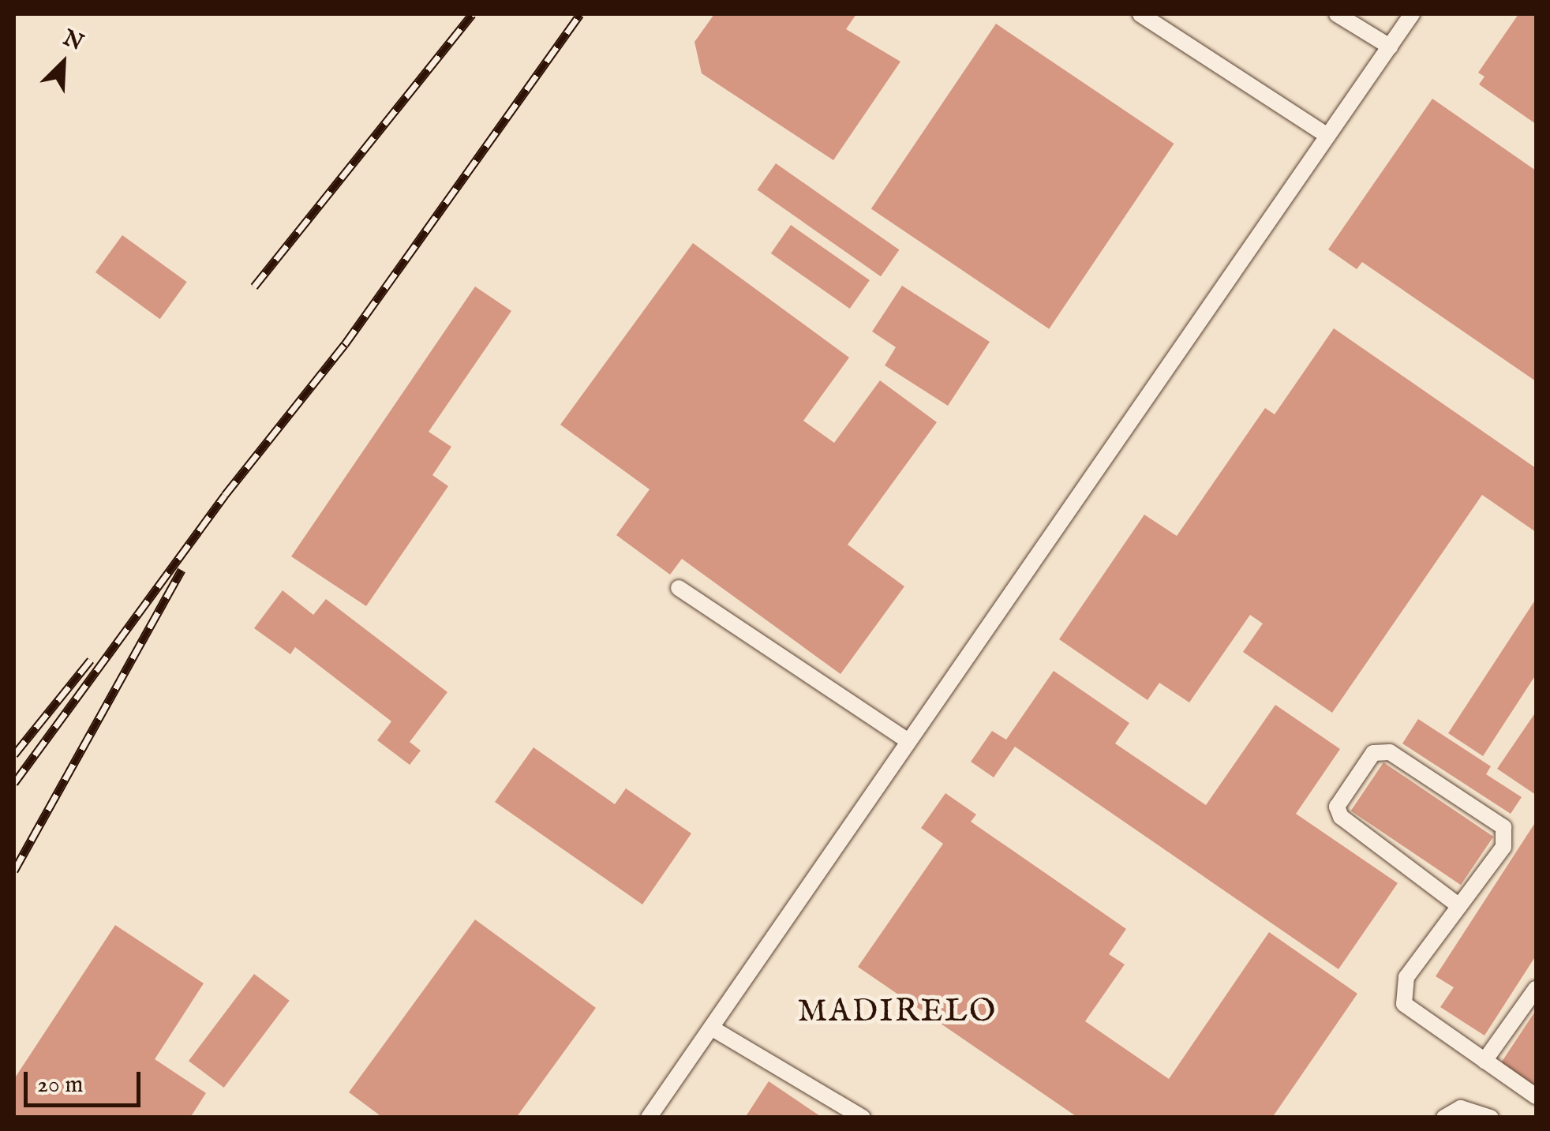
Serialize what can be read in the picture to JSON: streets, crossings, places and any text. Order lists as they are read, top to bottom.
{
  "districts": ["MADIRELO"],
  "scale_bar": "20 m",
  "north": "top right"
}
